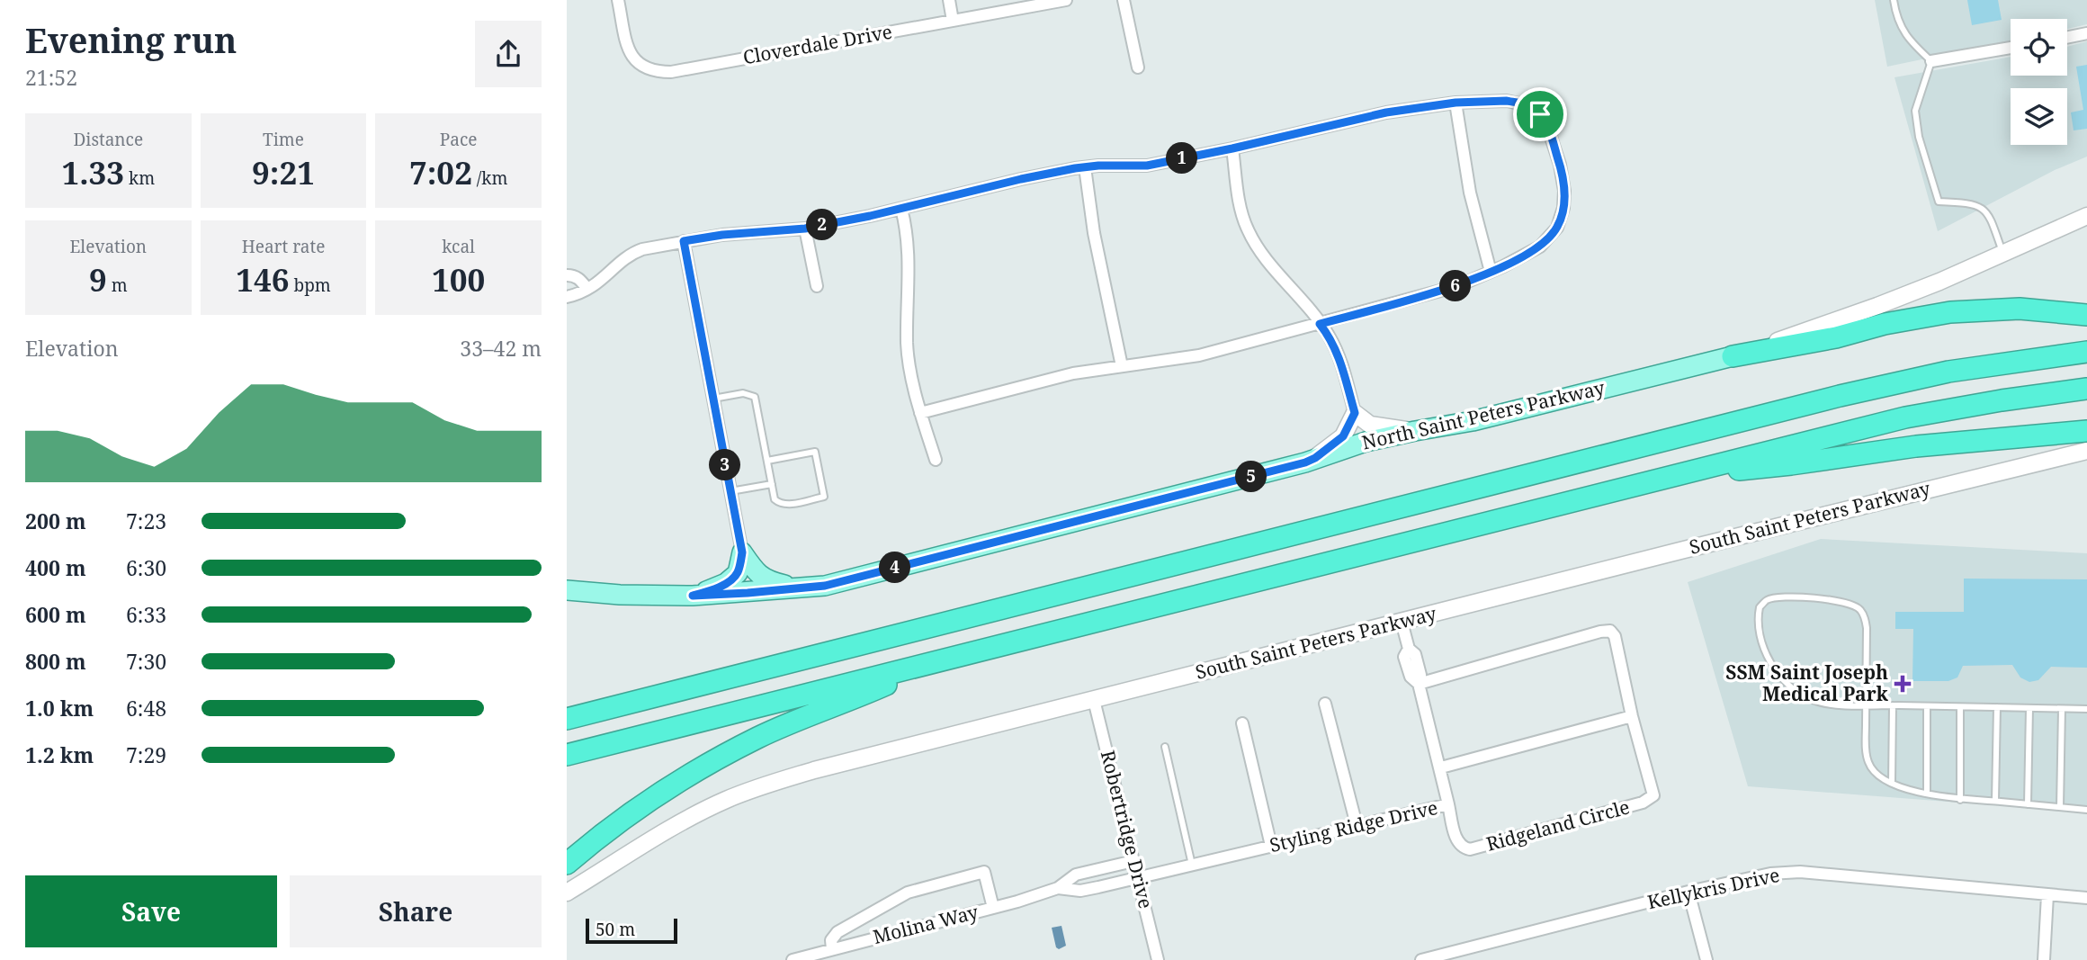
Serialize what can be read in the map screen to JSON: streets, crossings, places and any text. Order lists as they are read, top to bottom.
{
  "streets": {
    "main road": ["North Saint Peters Parkway", "South Saint Peters Parkway"],
    "street": [
      "Cloverdale Drive",
      "Ridgeland Circle",
      "Styling Ridge Drive",
      "Robertridge Drive",
      "Kellykris Drive",
      "Molina Way"
    ]
  },
  "crossings": [
    ["South Saint Peters Parkway", "Styling Ridge Drive"],
    ["South Saint Peters Parkway", "Robertridge Drive"],
    ["Ridgeland Circle", "Styling Ridge Drive"],
    ["Styling Ridge Drive", "Robertridge Drive"],
    ["Styling Ridge Drive", "Molina Way"],
    ["Robertridge Drive", "Molina Way"]
  ],
  "places": {
    "health": ["SSM Saint Joseph Medical Park"]
  },
  "scale_bar": "50 m",
  "page": {
    "heading": ["Evening run", "21:52"],
    "stats": [
      ["Distance", "1.33 km"],
      ["Time", "9:21"],
      ["Pace", "7:02 /km"],
      ["Elevation", "9 m"],
      ["Heart rate", "146 bpm"],
      ["kcal", "100"]
    ],
    "pins": [
      "1",
      "2",
      "6",
      "3",
      "5",
      "4"
    ],
    "chart": ["Elevation", "33–42 m"],
    "list": [
      {
        "name": "200 m",
        "note": "7:23"
      },
      {
        "name": "400 m",
        "note": "6:30"
      },
      {
        "name": "600 m",
        "note": "6:33"
      },
      {
        "name": "800 m",
        "note": "7:30"
      },
      {
        "name": "1.0 km",
        "note": "6:48"
      },
      {
        "name": "1.2 km",
        "note": "7:29"
      }
    ],
    "buttons": ["Save", "Share"],
    "scale": "50 m"
  }
}
